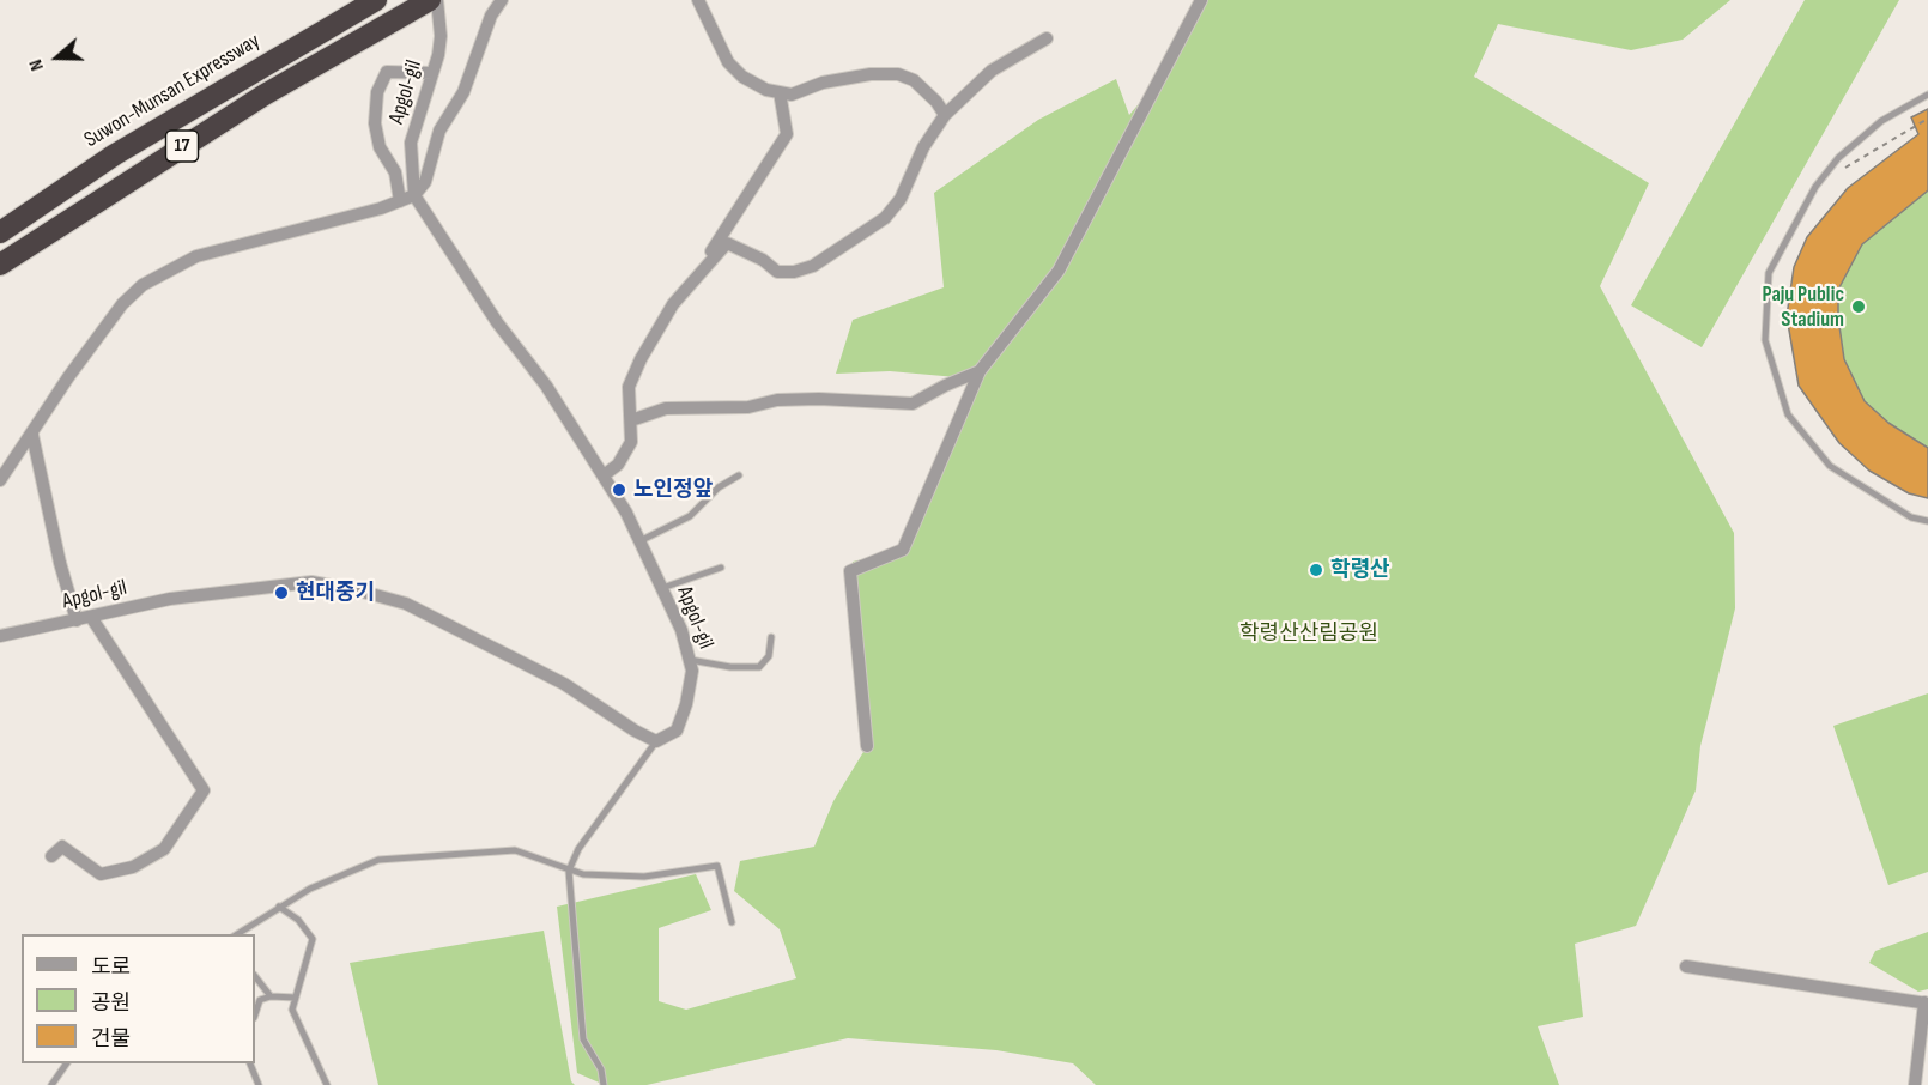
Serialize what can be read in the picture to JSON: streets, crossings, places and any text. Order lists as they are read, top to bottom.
{
  "streets": {
    "highway": ["Suwon-Munsan Expressway", "17"],
    "street": ["Apgol-gil"]
  },
  "parks": ["학령산산림공원"],
  "places": [
    "Paju Public Stadium",
    "노인정앞",
    "학령산",
    "현대중기"
  ],
  "legend": ["도로", "공원", "건물"],
  "north": "left"
}
